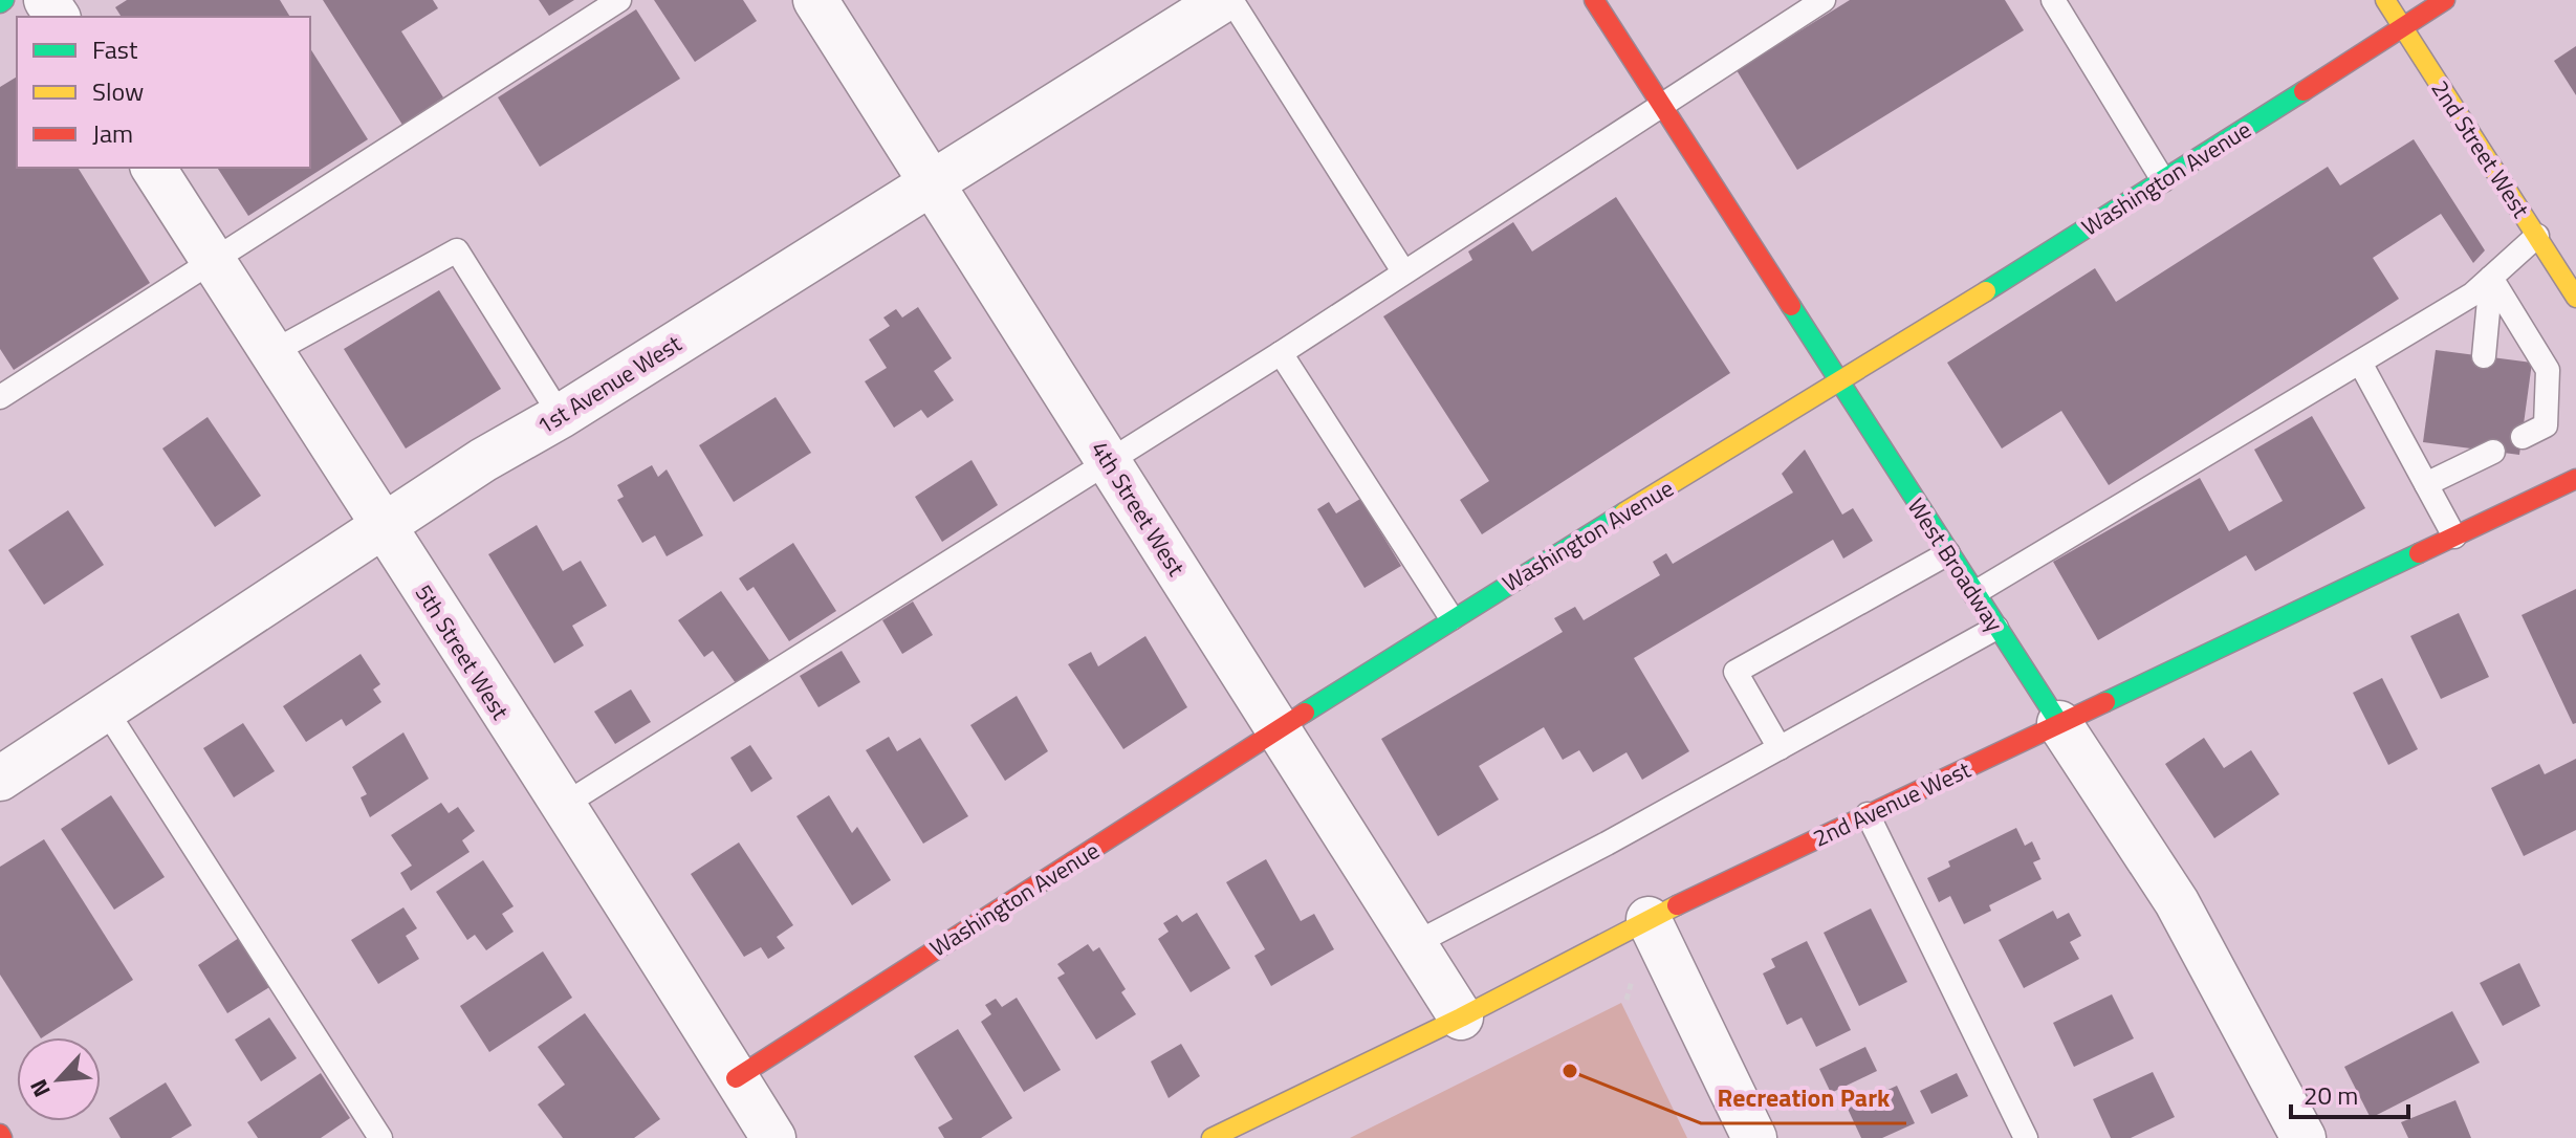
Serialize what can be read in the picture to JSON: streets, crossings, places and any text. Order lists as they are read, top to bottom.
{
  "streets": {
    "main road": [
      "2nd Street West",
      "Washington Avenue",
      "West Broadway",
      "2nd Avenue West"
    ],
    "street": ["1st Avenue West", "4th Street West", "5th Street West"]
  },
  "crossings": [
    ["2nd Street West", "Washington Avenue"],
    ["Washington Avenue", "4th Street West"],
    ["Washington Avenue", "West Broadway"],
    ["Washington Avenue", "5th Street West"],
    ["1st Avenue West", "4th Street West"],
    ["1st Avenue West", "5th Street West"],
    ["4th Street West", "2nd Avenue West"],
    ["West Broadway", "2nd Avenue West"]
  ],
  "places": ["Recreation Park"],
  "legend": ["Fast", "Slow", "Jam"],
  "scale_bar": "20 m",
  "north": "bottom left"
}
